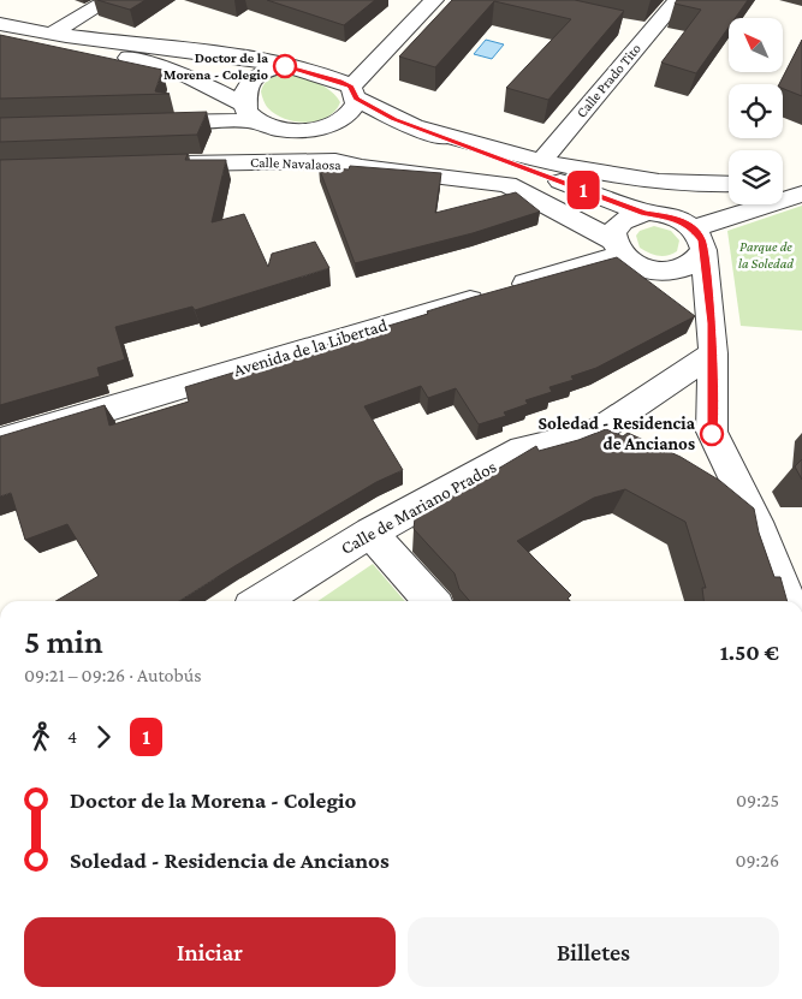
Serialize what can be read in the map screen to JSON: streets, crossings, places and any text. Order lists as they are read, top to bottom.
{
  "streets": {
    "street": [
      "Calle Prado Tito",
      "Calle Navalaosa",
      "Avenida de la Libertad",
      "Calle de Mariano Prados"
    ]
  },
  "crossings": [
    ["Calle Navalaosa", "Avenida de la Libertad"],
    ["Calle Navalaosa", "Calle de Mariano Prados"]
  ],
  "parks": ["Parque de la Soledad"],
  "places": ["Doctor de la Morena - Colegio", "Soledad - Residencia de Ancianos"],
  "lines": ["bus line 1"],
  "north": "top left",
  "page": {
    "on_map": "1",
    "heading": ["5 min", "09:21 – 09:26 · Autobús", "1.50 €"],
    "legs": ["4", "1"],
    "list": [
      {
        "name": "Doctor de la Morena - Colegio",
        "value": "09:25"
      },
      {
        "name": "Soledad - Residencia de Ancianos",
        "value": "09:26"
      }
    ],
    "buttons": ["Iniciar", "Billetes"]
  }
}
